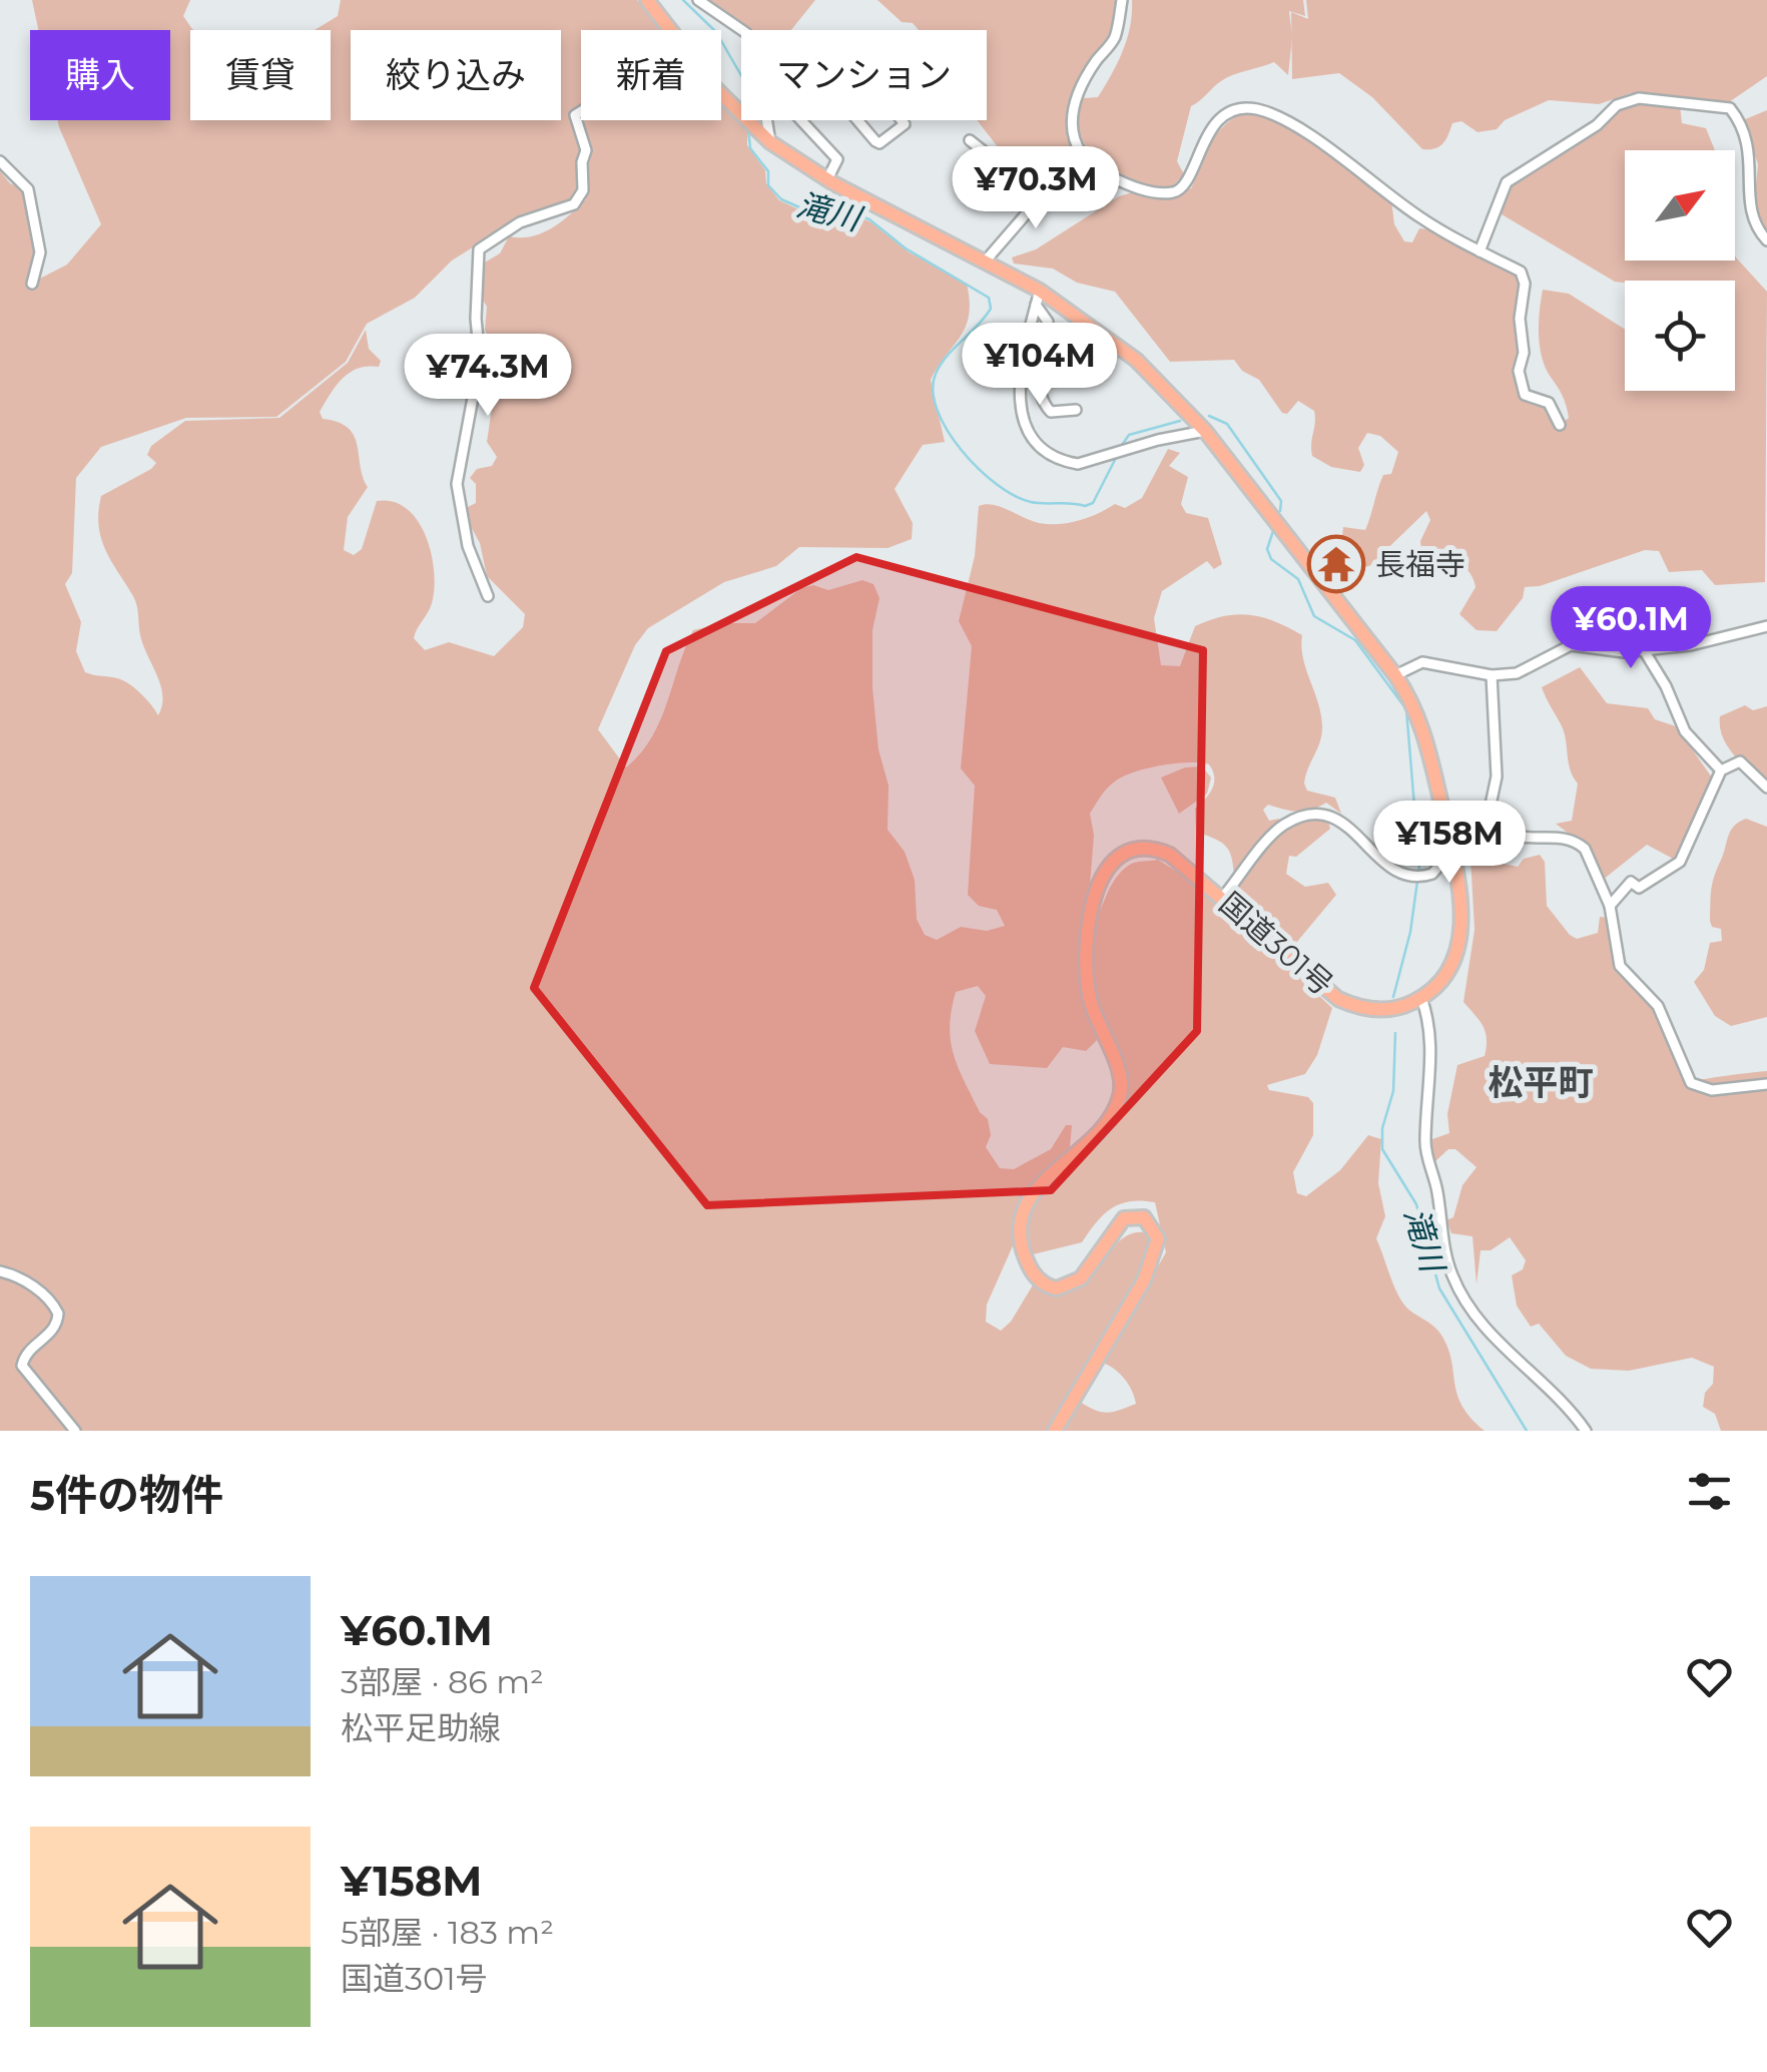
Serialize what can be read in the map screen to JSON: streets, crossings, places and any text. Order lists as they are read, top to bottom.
{
  "streets": {
    "highway": ["国道301号"]
  },
  "districts": ["松平町"],
  "water": ["滝川"],
  "places": {
    "temple": ["長福寺"]
  },
  "north": "top right",
  "page": {
    "chip": [
      "購入",
      "賃貸",
      "絞り込み",
      "新着",
      "マンション"
    ],
    "price": [
      "¥70.3M",
      "¥104M",
      "¥74.3M",
      "¥60.1M",
      "¥158M"
    ],
    "heading": "5件の物件",
    "list": [
      {
        "name": "¥60.1M",
        "note": "3部屋 · 86 m² · 松平足助線"
      },
      {
        "name": "¥158M",
        "note": "5部屋 · 183 m² · 国道301号"
      }
    ]
  }
}
